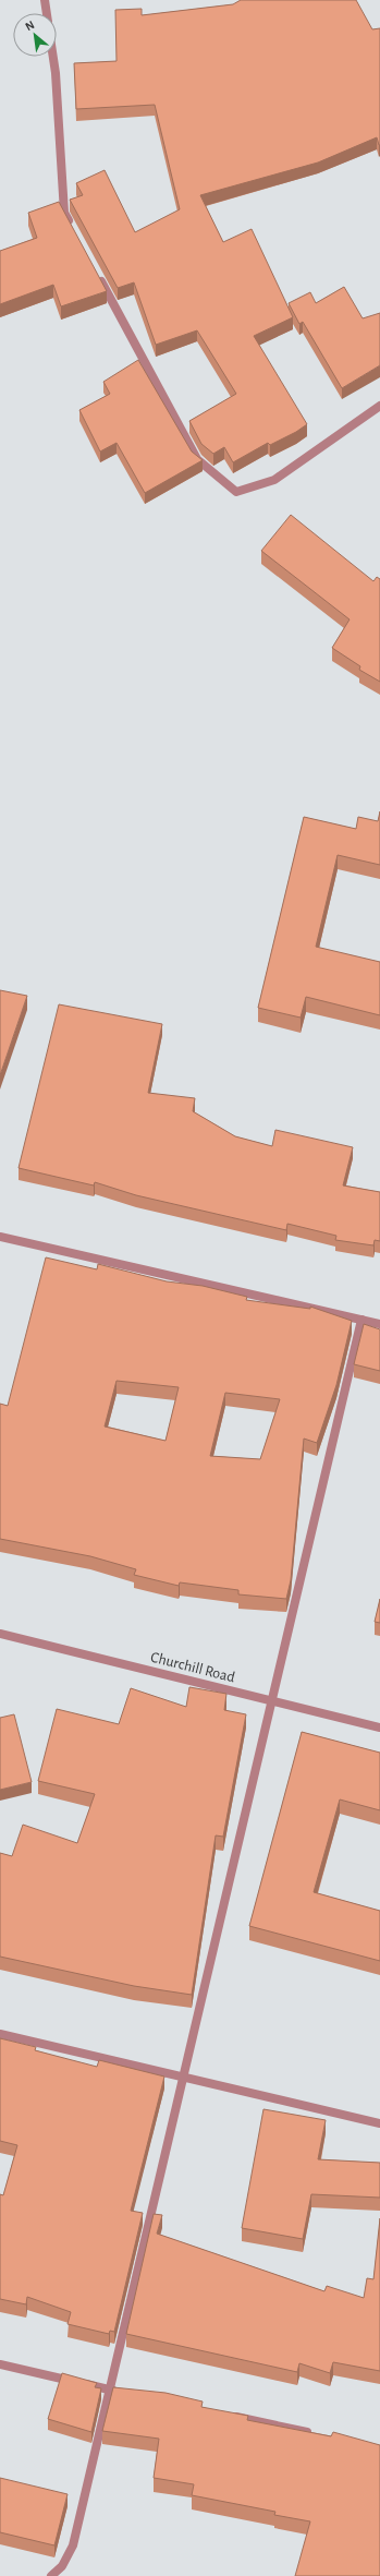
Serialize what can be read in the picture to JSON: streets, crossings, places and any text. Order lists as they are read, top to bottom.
{
  "streets": {
    "street": ["Churchill Road"]
  },
  "north": "top left"
}
